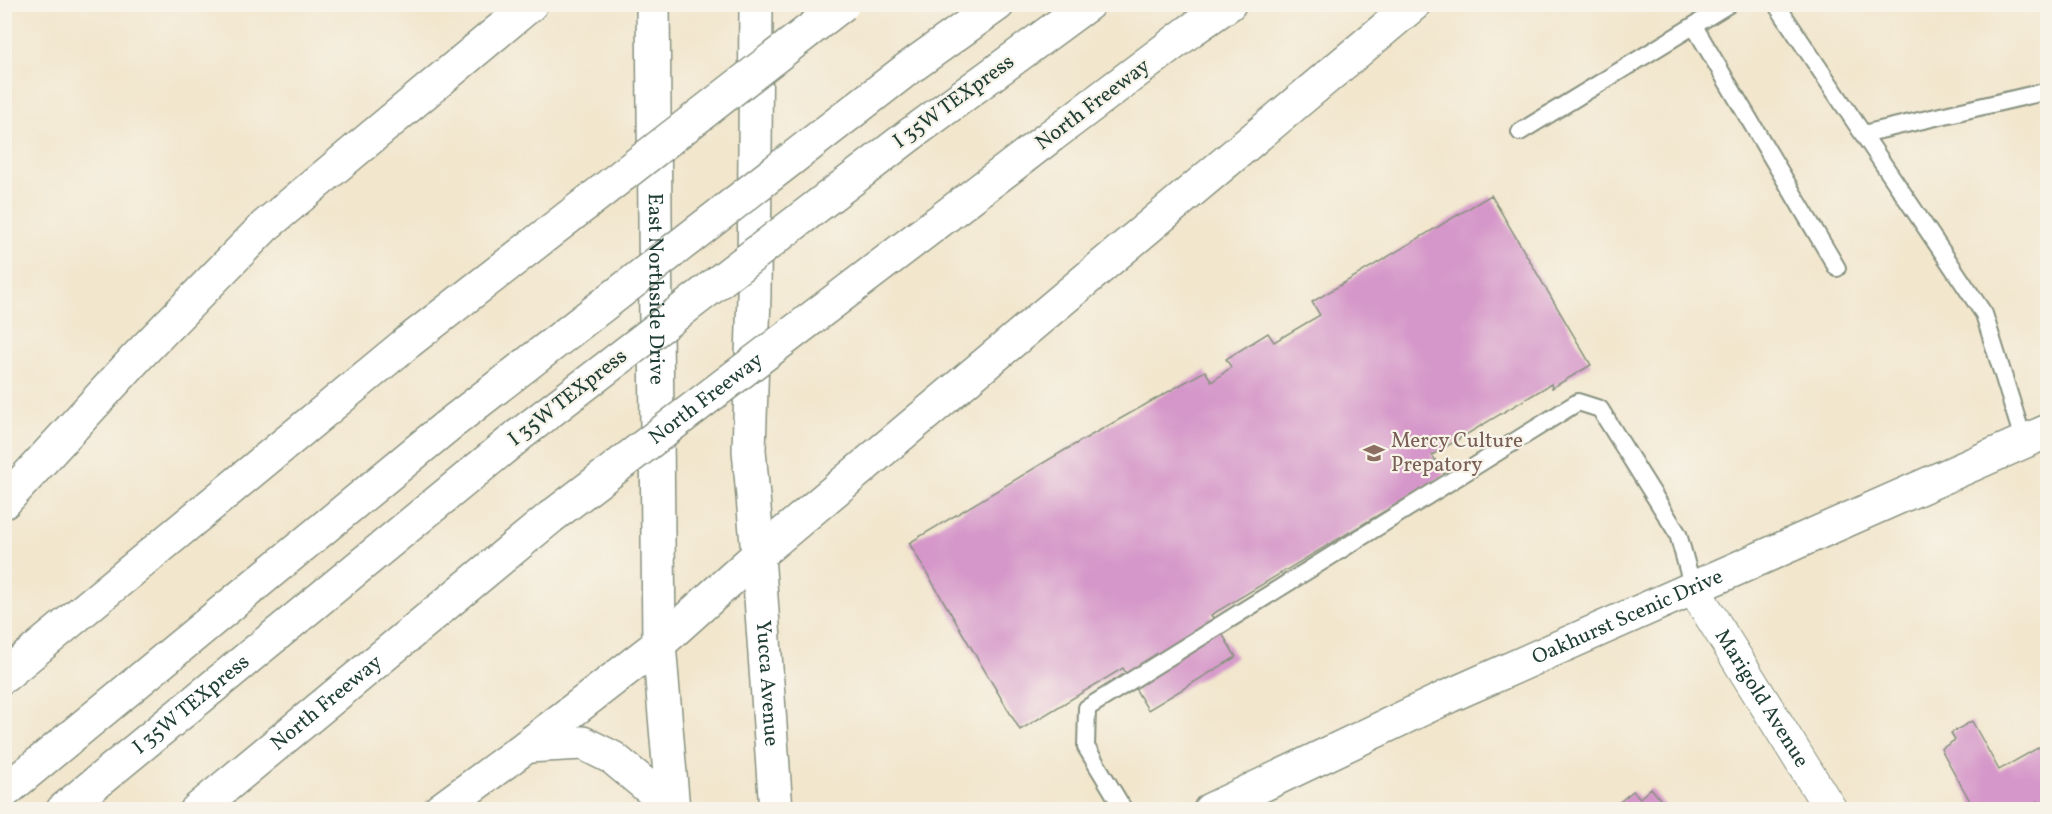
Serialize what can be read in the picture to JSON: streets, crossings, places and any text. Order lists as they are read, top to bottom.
{
  "streets": {
    "main road": [
      "I 35W TEXpress",
      "North Freeway",
      "East Northside Drive",
      "Oakhurst Scenic Drive",
      "Yucca Avenue"
    ],
    "street": ["Marigold Avenue"]
  },
  "crossings": [
    ["Oakhurst Scenic Drive", "Marigold Avenue"]
  ],
  "places": {
    "school or university": ["Mercy Culture Prepatory"]
  }
}
